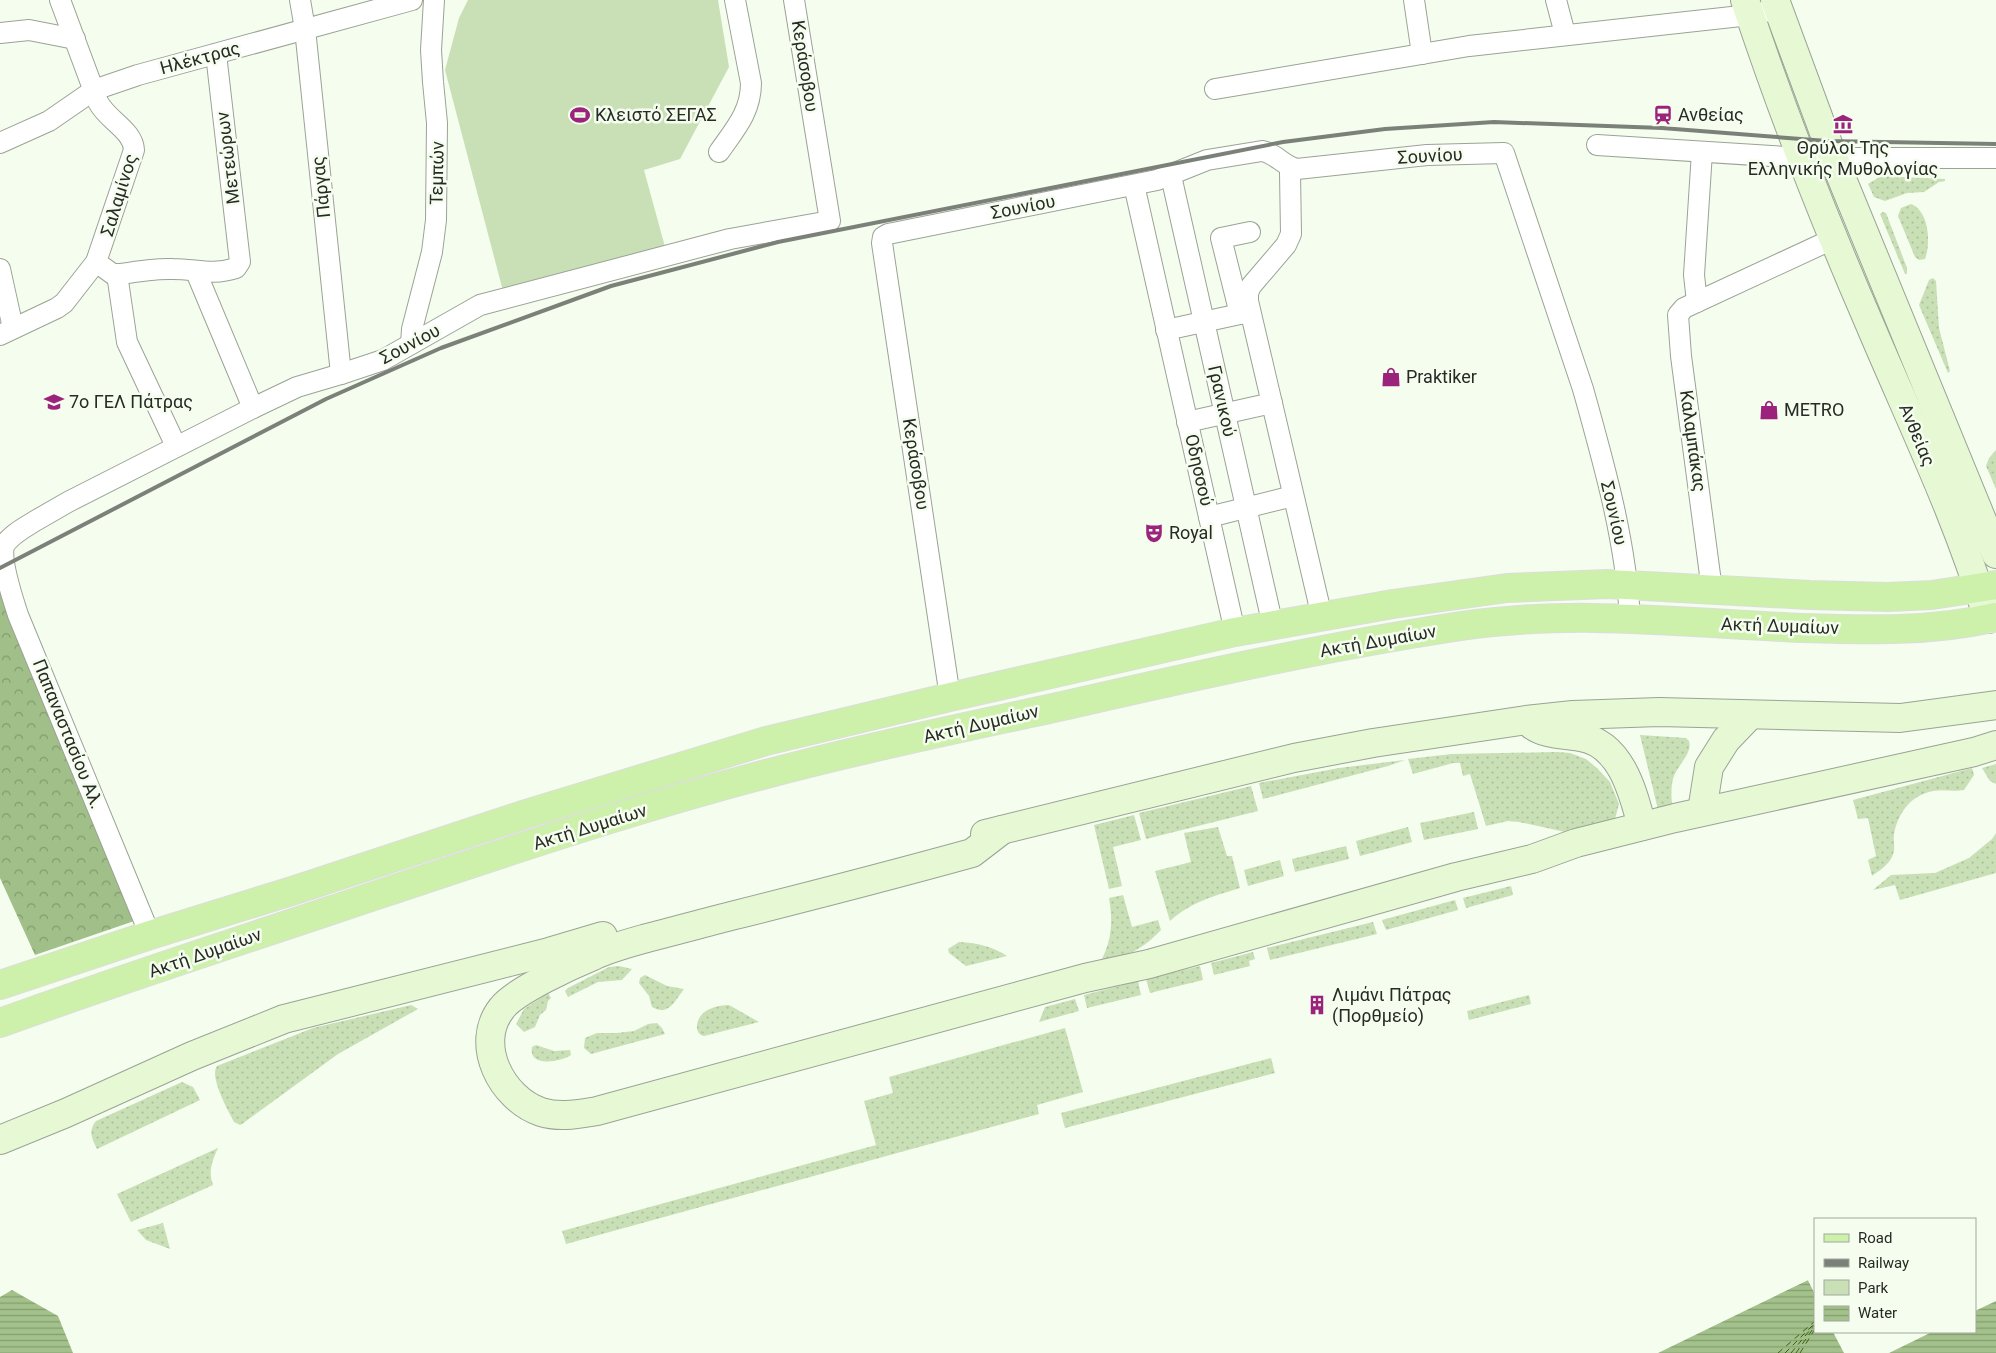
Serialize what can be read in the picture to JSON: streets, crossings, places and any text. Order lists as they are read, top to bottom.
{
  "streets": {
    "main road": ["Ανθείας", "Ακτή Δυμαίων"],
    "street": [
      "Ηλέκτρας",
      "Κεράσοβου",
      "Σουνίου",
      "Μετεώρων",
      "Τεμπών",
      "Πάργας",
      "Σαλαμίνος",
      "Γρανικού",
      "Καλαμπάκας",
      "Οδησσού",
      "Παπαναστασίου Αλ."
    ]
  },
  "crossings": [
    ["Ηλέκτρας", "Μετεώρων"],
    ["Ηλέκτρας", "Πάργας"],
    ["Ηλέκτρας", "Σαλαμίνος"],
    ["Κεράσοβου", "Σουνίου"],
    ["Κεράσοβου", "Ακτή Δυμαίων"],
    ["Σουνίου", "Τεμπών"],
    ["Σουνίου", "Πάργας"],
    ["Σουνίου", "Γρανικού"],
    ["Σουνίου", "Ακτή Δυμαίων"],
    ["Σουνίου", "Παπαναστασίου Αλ."],
    ["Γρανικού", "Οδησσού"],
    ["Γρανικού", "Ακτή Δυμαίων"],
    ["Ανθείας", "Καλαμπάκας"],
    ["Ανθείας", "Ακτή Δυμαίων"],
    ["Καλαμπάκας", "Ακτή Δυμαίων"],
    ["Οδησσού", "Ακτή Δυμαίων"],
    ["Ακτή Δυμαίων", "Παπαναστασίου Αλ."]
  ],
  "places": {
    "sports": ["Κλειστό ΣΕΓΑΣ"],
    "station": ["Ανθείας"],
    "museum": ["Θρύλοι Της Ελληνικής Μυθολογίας"],
    "shop": ["Praktiker", "METRO"],
    "school or university": ["7ο ΓΕΛ Πάτρας"],
    "theatre": ["Royal"],
    "building": ["Λιμάνι Πάτρας (Πορθμείο)"]
  },
  "legend": [
    "Road",
    "Railway",
    "Park",
    "Water"
  ]
}
